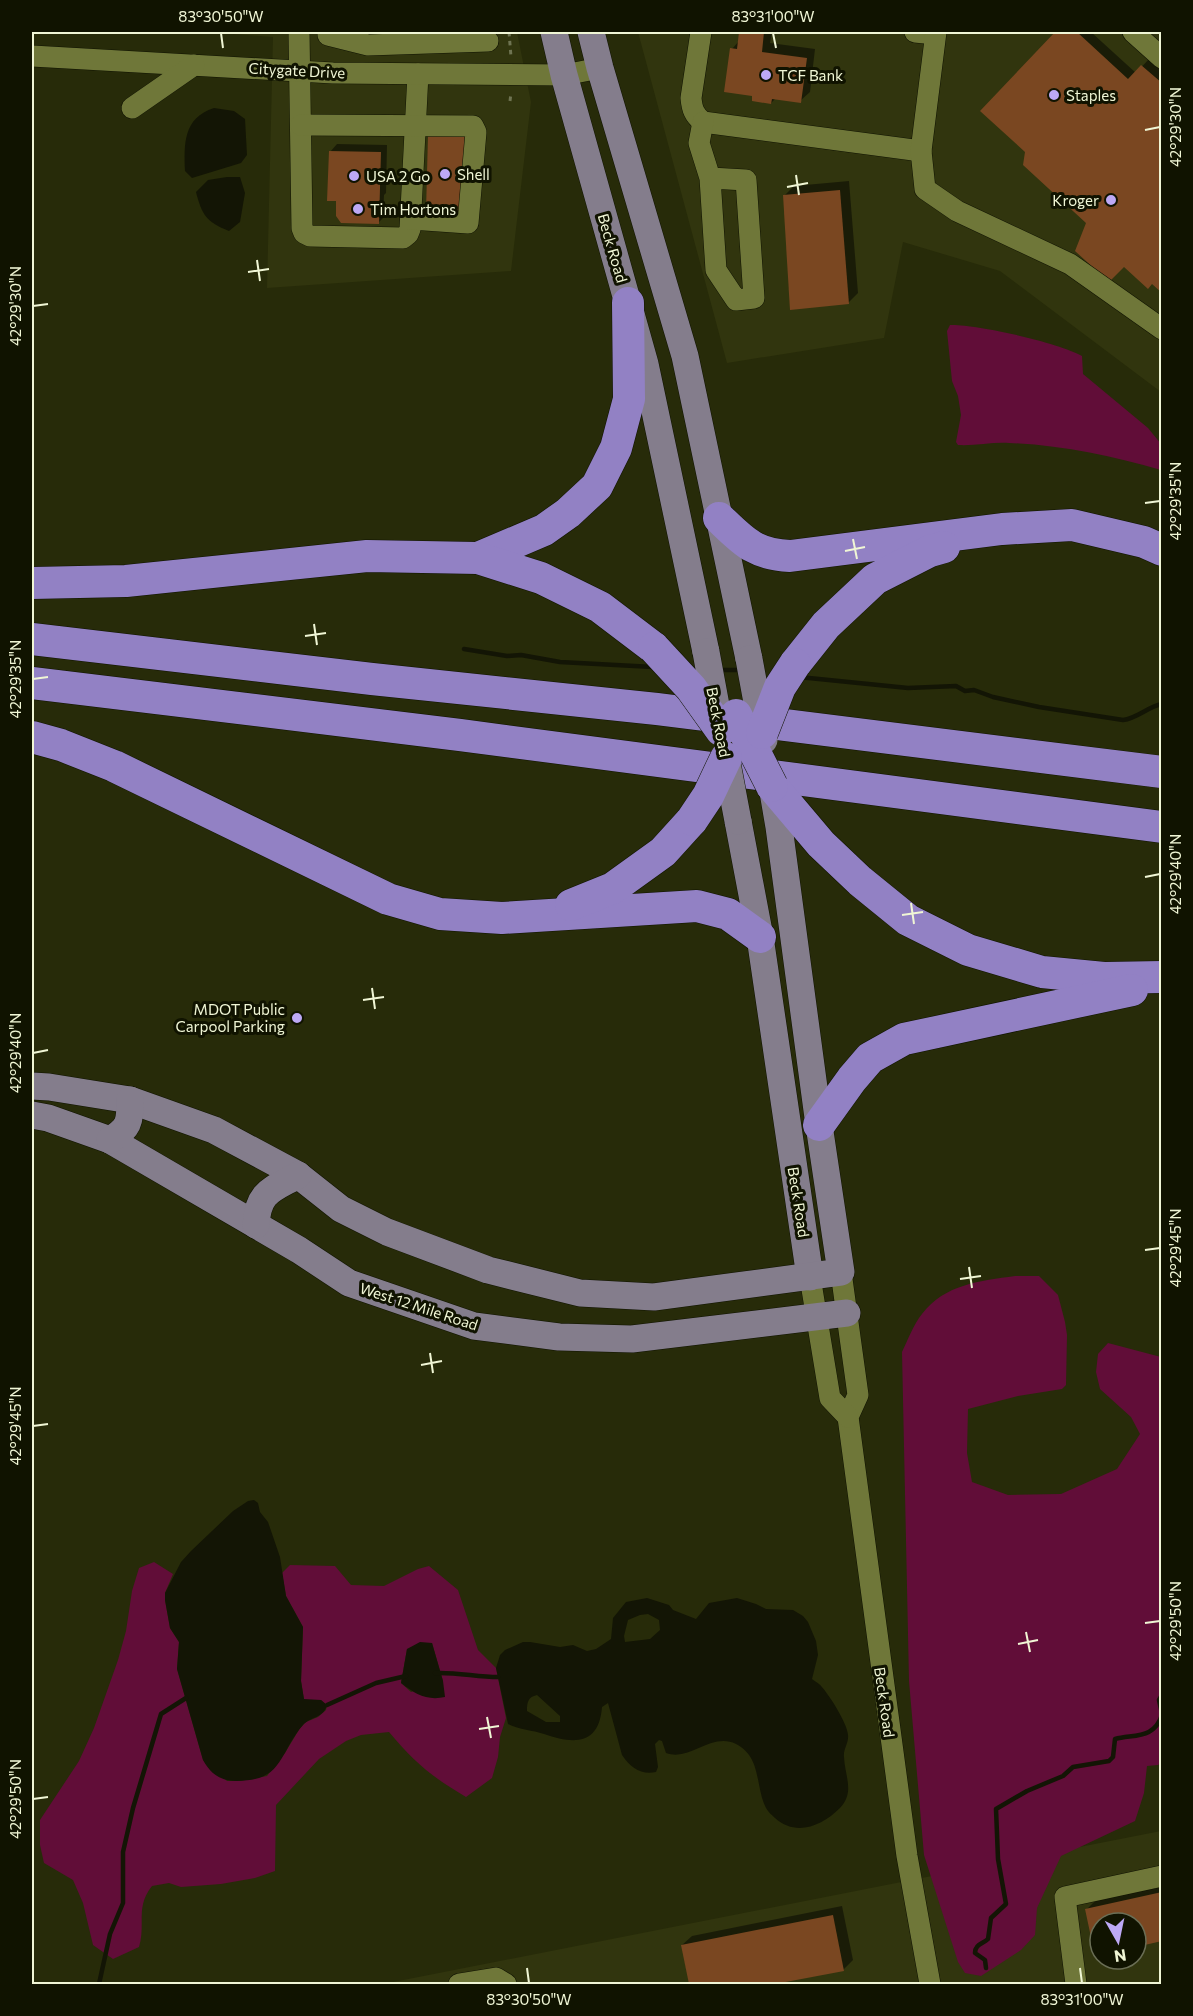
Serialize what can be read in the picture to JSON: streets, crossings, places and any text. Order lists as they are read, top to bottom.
{
  "streets": {
    "main road": ["Beck Road", "West 12 Mile Road"],
    "street": ["Citygate Drive"]
  },
  "crossings": [
    ["Citygate Drive", "Beck Road"],
    ["Beck Road", "West 12 Mile Road"]
  ],
  "places": [
    "TCF Bank",
    "Staples",
    "Shell",
    "USA 2 Go",
    "Kroger",
    "Tim Hortons",
    "MDOT Public Carpool Parking"
  ],
  "north": "bottom",
  "coordinates": [
    "83°30'50\"W",
    "83°31'00\"W",
    "42°29'30\"N",
    "42°29'35\"N",
    "42°29'40\"N",
    "42°29'45\"N",
    "42°29'50\"N"
  ]
}
